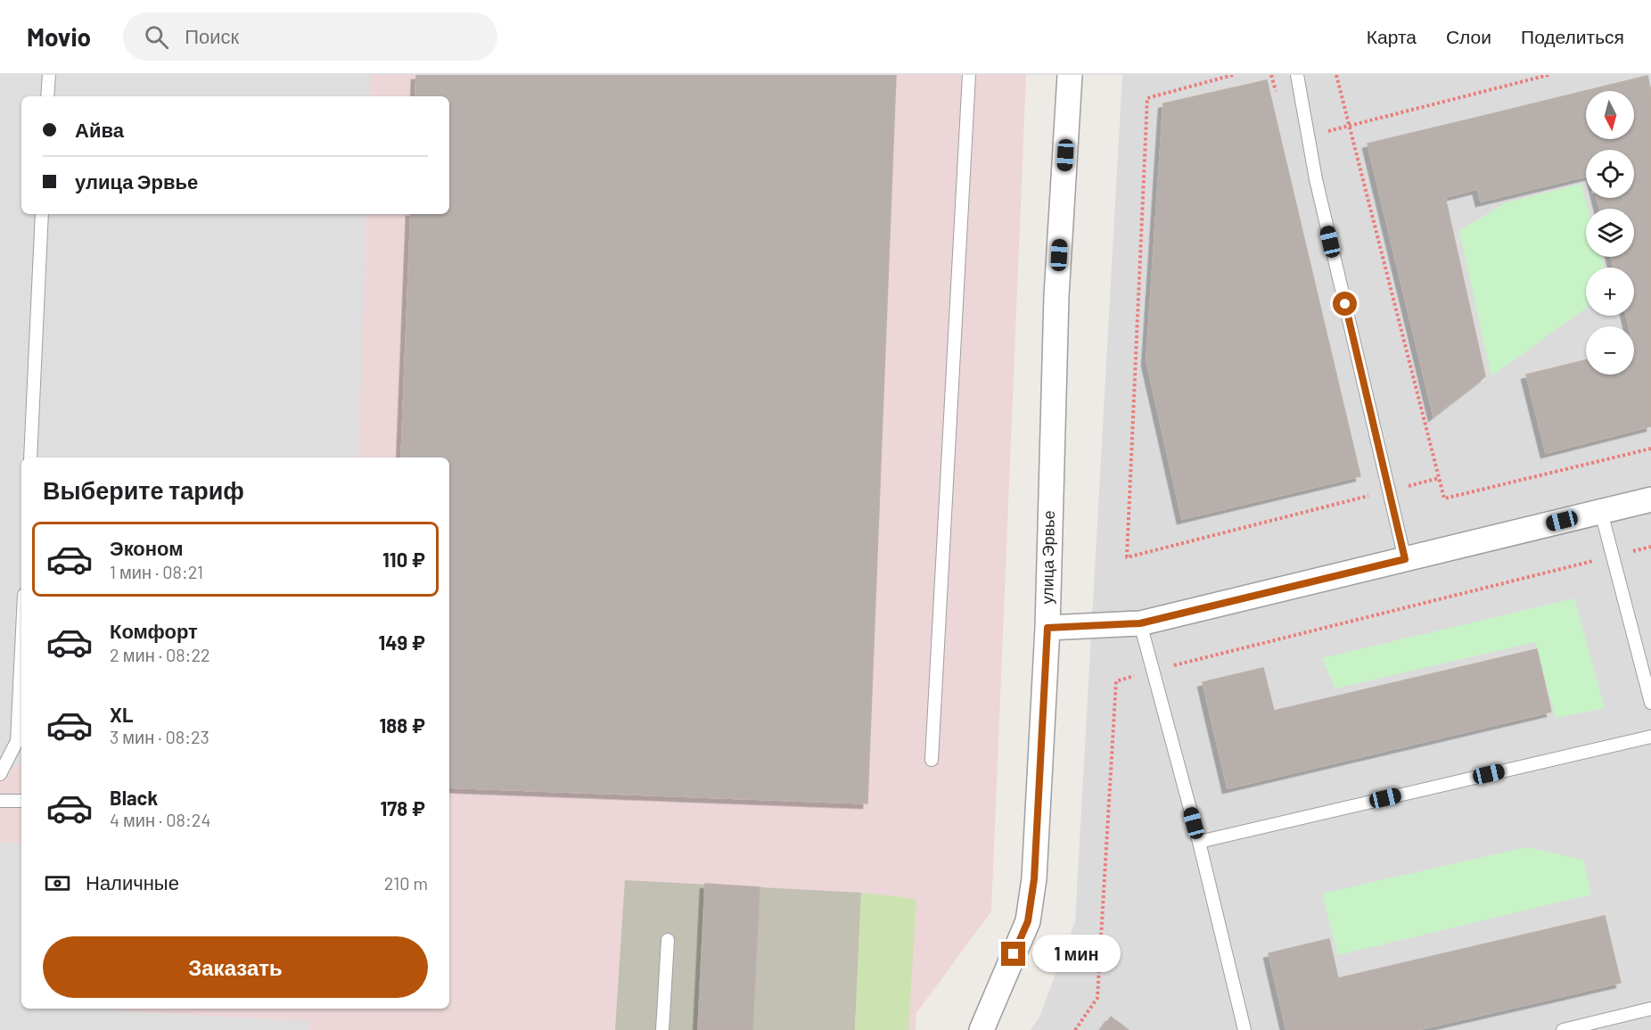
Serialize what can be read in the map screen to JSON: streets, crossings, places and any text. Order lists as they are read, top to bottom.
{
  "streets": {
    "street": ["улица Эрвье"]
  },
  "north": "bottom",
  "page": {
    "header": "Movio",
    "search": "Поиск",
    "nav": ["Карта", "Слои", "Поделиться"],
    "map_buttons": ["+", "−"],
    "banner": ["Айва", "улица Эрвье"],
    "heading": "Выберите тариф",
    "list": [
      {
        "name": "Эконом",
        "note": "1 мин · 08:21",
        "value": "110 ₽"
      },
      {
        "name": "Комфорт",
        "note": "2 мин · 08:22",
        "value": "149 ₽"
      },
      {
        "name": "XL",
        "note": "3 мин · 08:23",
        "value": "188 ₽"
      },
      {
        "name": "Black",
        "note": "4 мин · 08:24",
        "value": "178 ₽"
      }
    ],
    "pay": ["Наличные", "210 m"],
    "buttons": "Заказать",
    "bubble": "1 мин"
  }
}
